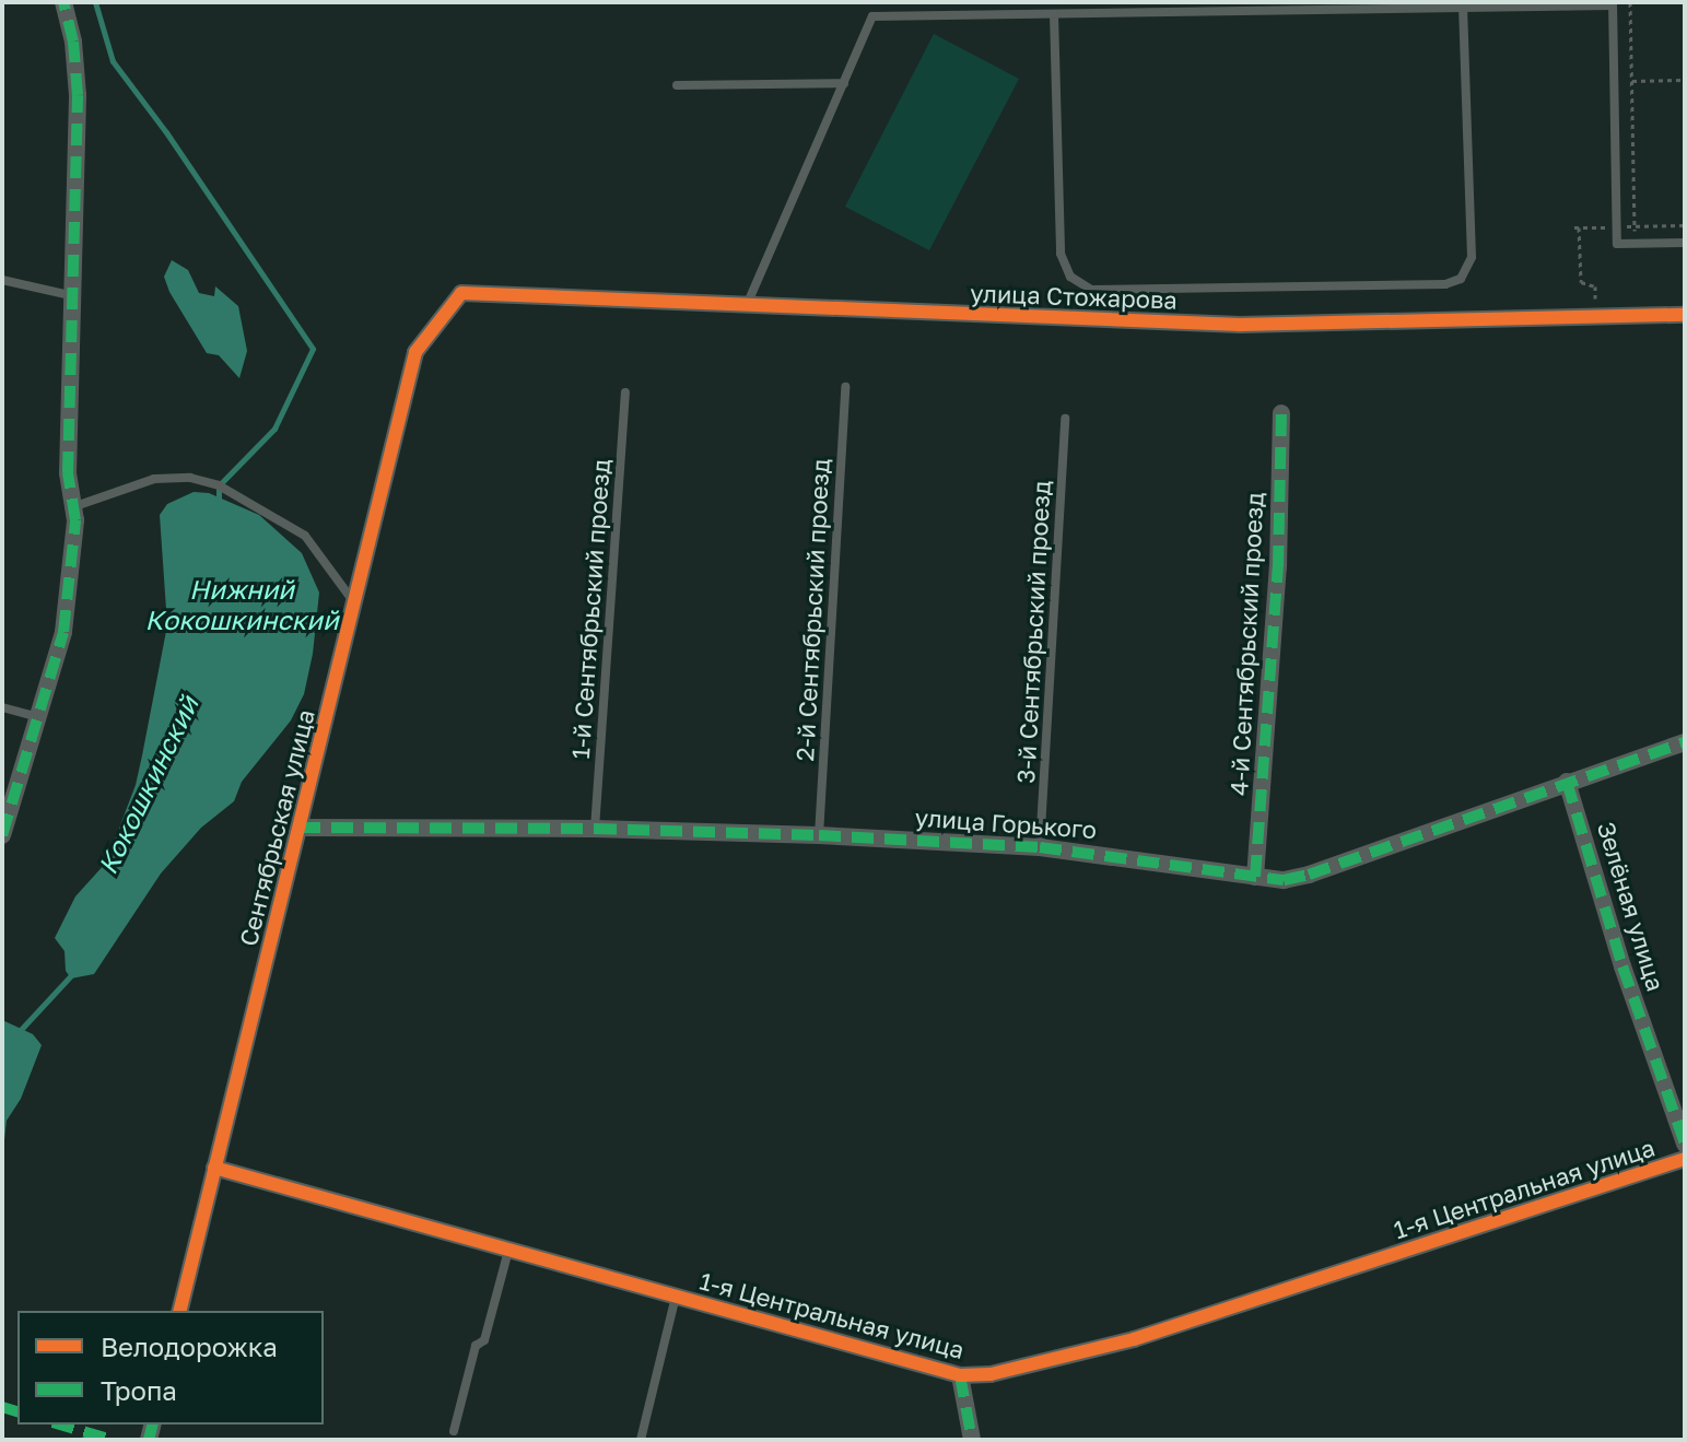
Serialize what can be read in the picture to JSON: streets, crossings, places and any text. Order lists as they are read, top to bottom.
{
  "streets": {
    "street": [
      "улица Стожарова",
      "4-й Сентябрьский проезд",
      "улица Горького",
      "Сентябрьская улица",
      "Зелёная улица",
      "1-я Центральная улица"
    ],
    "lane": ["1-й Сентябрьский проезд", "2-й Сентябрьский проезд", "3-й Сентябрьский проезд"]
  },
  "crossings": [
    ["улица Стожарова", "Сентябрьская улица"],
    ["1-й Сентябрьский проезд", "улица Горького"],
    ["2-й Сентябрьский проезд", "улица Горького"],
    ["3-й Сентябрьский проезд", "улица Горького"],
    ["4-й Сентябрьский проезд", "улица Горького"],
    ["улица Горького", "Сентябрьская улица"],
    ["улица Горького", "Зелёная улица"],
    ["Сентябрьская улица", "1-я Центральная улица"]
  ],
  "water": ["Нижний Кокошкинский", "Кокошкинский"],
  "legend": ["Велодорожка", "Тропа"]
}
